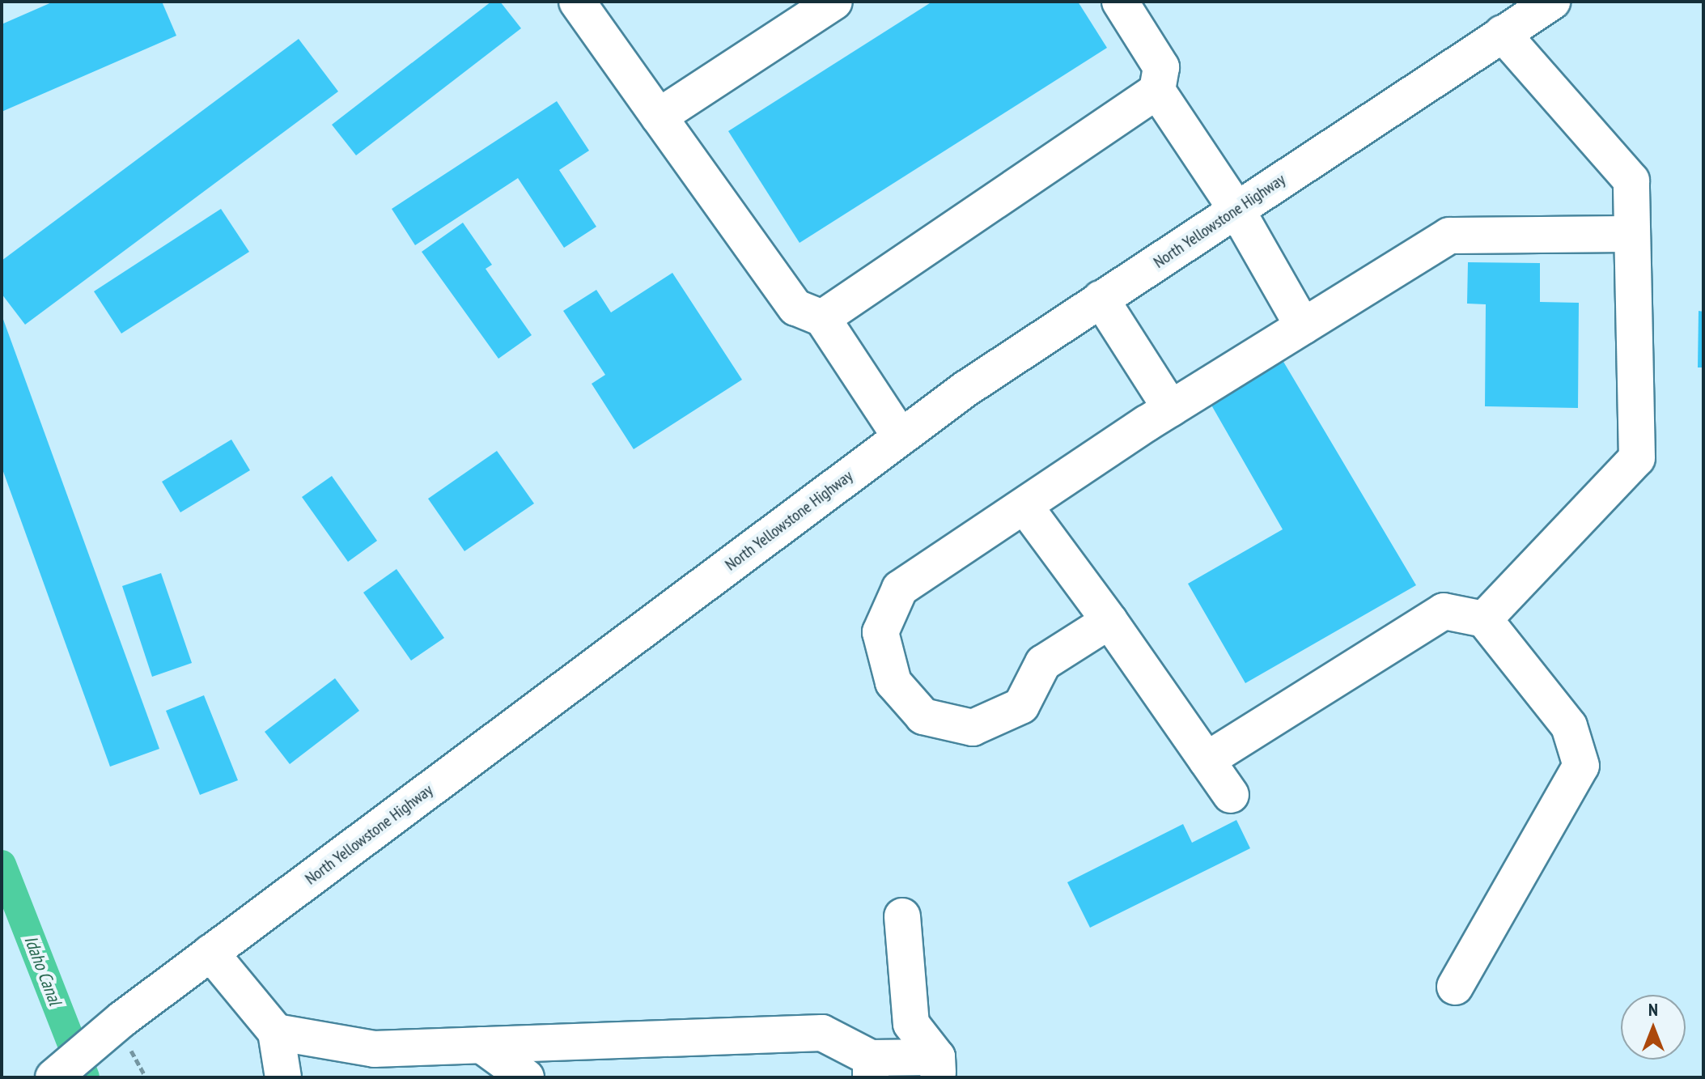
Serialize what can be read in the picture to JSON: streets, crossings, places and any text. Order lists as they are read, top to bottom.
{
  "streets": {
    "main road": ["North Yellowstone Highway"]
  },
  "water": ["Idaho Canal"],
  "north": "top"
}
